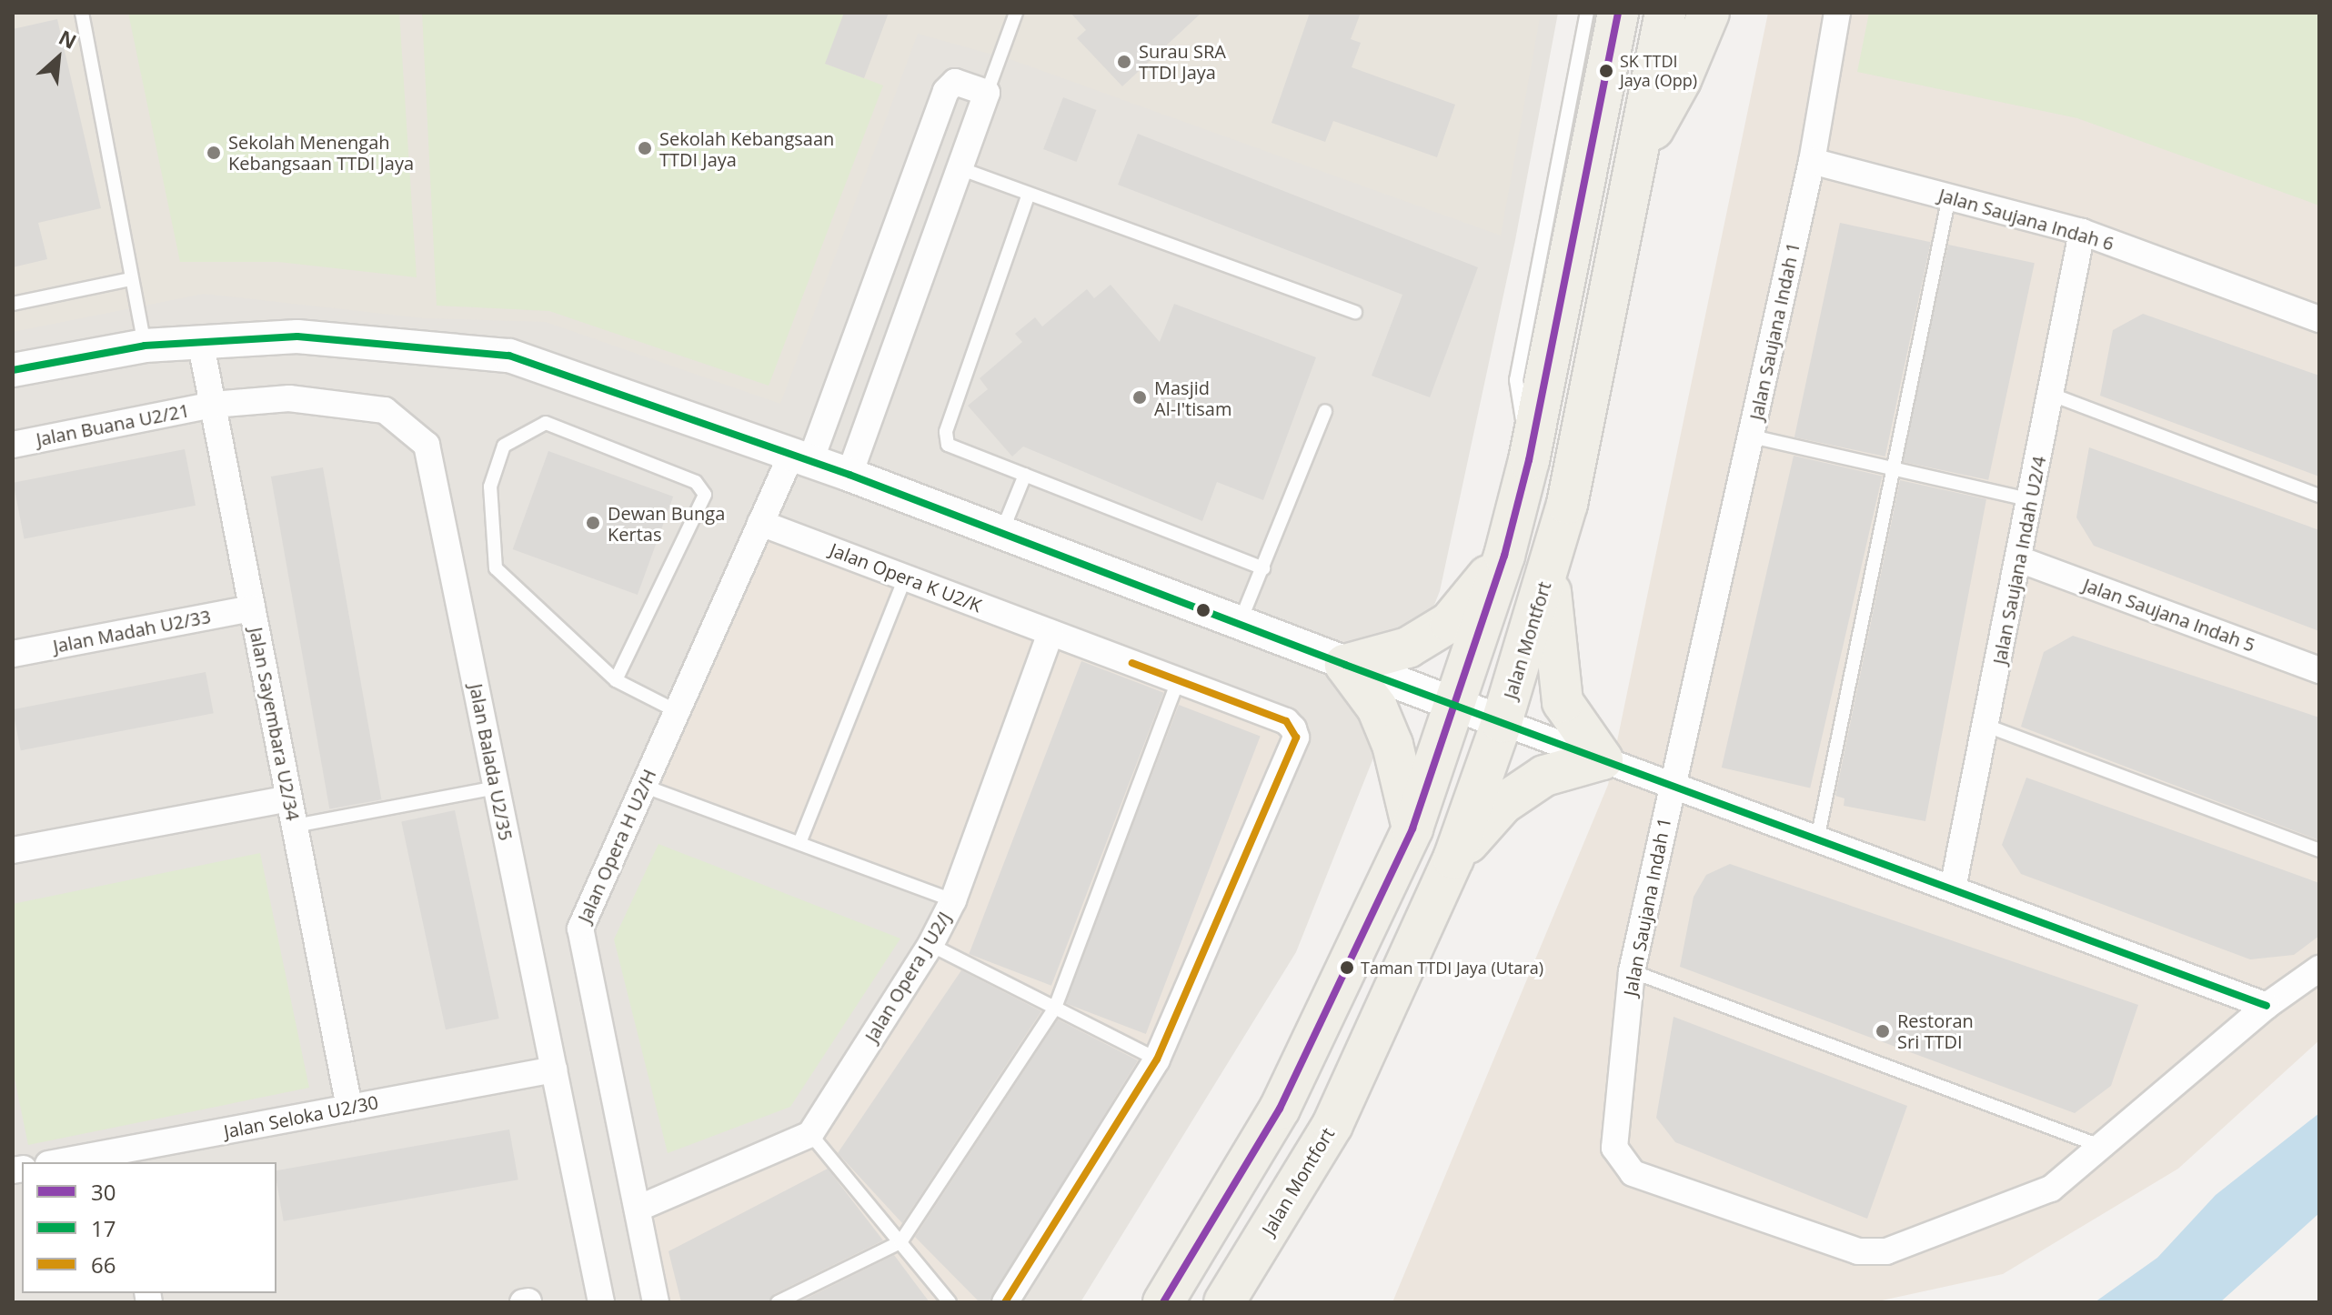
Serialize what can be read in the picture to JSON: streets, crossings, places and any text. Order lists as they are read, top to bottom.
{
  "streets": {
    "main road": ["Jalan Montfort"],
    "street": [
      "Jalan Saujana Indah 6",
      "Jalan Saujana Indah 1",
      "Jalan Buana U2/21",
      "Jalan Saujana Indah U2/4",
      "Jalan Opera K U2/K",
      "Jalan Saujana Indah 5",
      "Jalan Madah U2/33",
      "Jalan Sayembara U2/34",
      "Jalan Balada U2/35",
      "Jalan Opera H U2/H",
      "Jalan Opera J U2/J",
      "Jalan Seloka U2/30"
    ]
  },
  "crossings": [
    ["Jalan Saujana Indah 6", "Jalan Saujana Indah 1"],
    ["Jalan Saujana Indah 6", "Jalan Saujana Indah U2/4"],
    ["Jalan Buana U2/21", "Jalan Sayembara U2/34"],
    ["Jalan Buana U2/21", "Jalan Balada U2/35"],
    ["Jalan Saujana Indah U2/4", "Jalan Saujana Indah 5"],
    ["Jalan Opera K U2/K", "Jalan Opera H U2/H"],
    ["Jalan Opera K U2/K", "Jalan Opera J U2/J"],
    ["Jalan Madah U2/33", "Jalan Sayembara U2/34"],
    ["Jalan Sayembara U2/34", "Jalan Balada U2/35"],
    ["Jalan Sayembara U2/34", "Jalan Seloka U2/30"],
    ["Jalan Balada U2/35", "Jalan Seloka U2/30"]
  ],
  "places": [
    "Surau SRA TTDI Jaya",
    "SK TTDI Jaya (Opp)",
    "Sekolah Kebangsaan TTDI Jaya",
    "Sekolah Menengah Kebangsaan TTDI Jaya",
    "Masjid Al-I'tisam",
    "Dewan Bunga Kertas",
    "Taman TTDI Jaya (Utara)",
    "Restoran Sri TTDI"
  ],
  "lines": ["transit line 30", "transit line 17", "transit line 66"],
  "legend": ["30", "17", "66"],
  "north": "top right"
}
